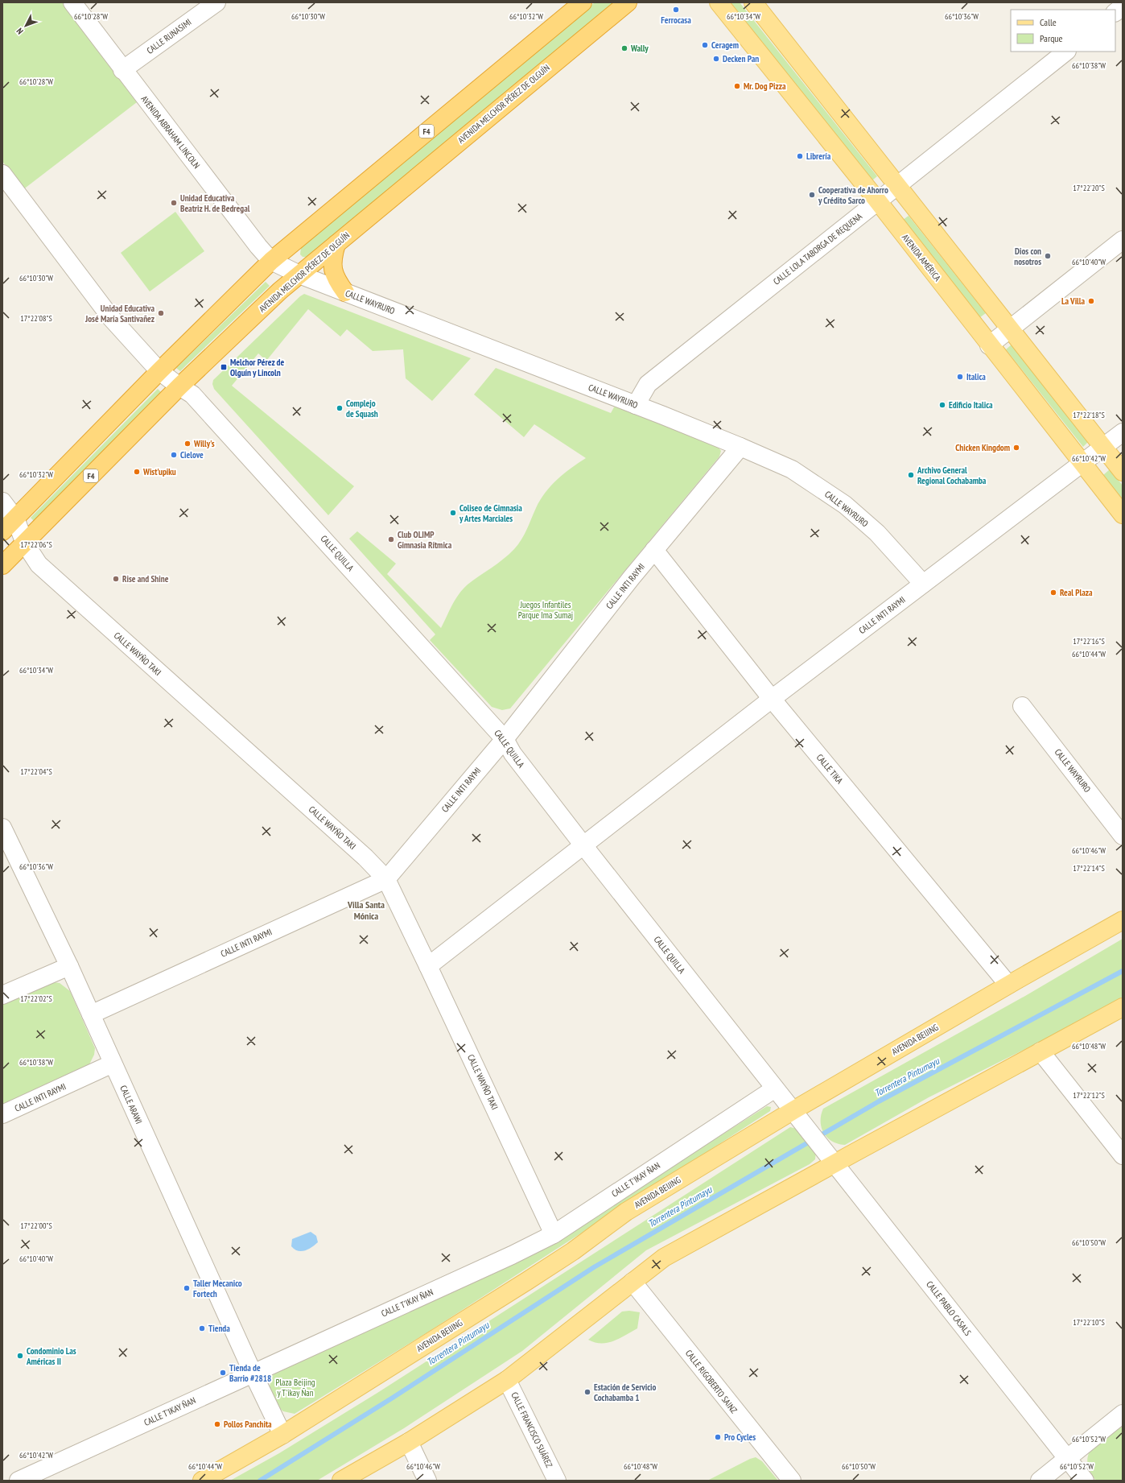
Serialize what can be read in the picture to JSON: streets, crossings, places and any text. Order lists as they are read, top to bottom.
{
  "streets": {
    "highway": ["AVENIDA MELCHOR PÉREZ DE OLGUÍN", "F4"],
    "main road": ["AVENIDA AMÉRICA", "AVENIDA BEIJING"],
    "street": [
      "CALLE RUNASIMI",
      "AVENIDA ABRAHAM LINCOLN",
      "CALLE LOLA TABORGA DE REQUENA",
      "CALLE WAYRURO",
      "CALLE QUILLA",
      "CALLE INTI RAYMI",
      "CALLE WAYÑO TAKI",
      "CALLE TIKA",
      "CALLE ARAWI",
      "CALLE T'IKAY ÑAN",
      "CALLE PABLO CASALS",
      "CALLE RIGOBERTO SAINZ",
      "CALLE FRANCISCO SUÁREZ"
    ]
  },
  "crossings": [
    ["CALLE RUNASIMI", "AVENIDA ABRAHAM LINCOLN"],
    ["AVENIDA MELCHOR PÉREZ DE OLGUÍN", "CALLE WAYRURO"],
    ["AVENIDA MELCHOR PÉREZ DE OLGUÍN", "CALLE QUILLA"],
    ["AVENIDA MELCHOR PÉREZ DE OLGUÍN", "CALLE WAYÑO TAKI"],
    ["F4", "AVENIDA ABRAHAM LINCOLN"],
    ["F4", "CALLE WAYRURO"],
    ["F4", "CALLE WAYÑO TAKI"],
    ["AVENIDA ABRAHAM LINCOLN", "CALLE WAYRURO"],
    ["CALLE LOLA TABORGA DE REQUENA", "AVENIDA AMÉRICA"],
    ["CALLE LOLA TABORGA DE REQUENA", "CALLE WAYRURO"],
    ["AVENIDA AMÉRICA", "CALLE INTI RAYMI"],
    ["CALLE WAYRURO", "CALLE INTI RAYMI"],
    ["CALLE QUILLA", "CALLE INTI RAYMI"],
    ["CALLE QUILLA", "AVENIDA BEIJING"],
    ["CALLE QUILLA", "CALLE T'IKAY ÑAN"],
    ["CALLE QUILLA", "CALLE PABLO CASALS"],
    ["CALLE INTI RAYMI", "CALLE WAYÑO TAKI"],
    ["CALLE INTI RAYMI", "CALLE TIKA"],
    ["CALLE INTI RAYMI", "CALLE ARAWI"],
    ["CALLE WAYÑO TAKI", "CALLE T'IKAY ÑAN"],
    ["CALLE TIKA", "AVENIDA BEIJING"],
    ["AVENIDA BEIJING", "CALLE ARAWI"],
    ["CALLE ARAWI", "CALLE T'IKAY ÑAN"]
  ],
  "districts": ["Villa Santa Mónica"],
  "water": ["Torrentera Pintumayu"],
  "parks": ["Juegos Infantiles Parque Ima Sumaj", "Plaza Beijing y T'ikay Ñan"],
  "places": {
    "other": [
      "Ferrocasa",
      "Ceragem",
      "Wally",
      "Decken Pan",
      "Mr. Dog Pizza",
      "Librería",
      "Cooperativa de Ahorro y Crédito Sarco",
      "Unidad Educativa Beatriz H. de Bedregal",
      "Dios con nosotros",
      "La Villa",
      "Unidad Educativa José María Santivañez",
      "Italica",
      "Edificio Italica",
      "Complejo de Squash",
      "Willy's",
      "Chicken Kingdom",
      "Cielove",
      "Wist'upiku",
      "Archivo General Regional Cochabamba",
      "Coliseo de Gimnasia y Artes Marciales",
      "Club OLIMP Gimnasia Rítmica",
      "Rise and Shine",
      "Real Plaza",
      "Taller Mecanico Fortech",
      "Tienda",
      "Condominio Las Américas II",
      "Tienda de Barrio #2818",
      "Estación de Servicio Cochabamba 1",
      "Pollos Panchita",
      "Pro Cycles"
    ],
    "transit": ["Melchor Pérez de Olguín y Lincoln"]
  },
  "legend": ["Calle", "Parque"],
  "north": "bottom left",
  "coordinates": [
    "66°10'28\"W",
    "66°10'30\"W",
    "66°10'32\"W",
    "66°10'34\"W",
    "66°10'36\"W",
    "66°10'38\"W",
    "17°22'20\"S",
    "66°10'40\"W",
    "17°22'08\"S",
    "17°22'18\"S",
    "66°10'42\"W",
    "17°22'06\"S",
    "17°22'16\"S",
    "66°10'44\"W",
    "17°22'04\"S",
    "66°10'46\"W",
    "17°22'14\"S",
    "17°22'02\"S",
    "66°10'48\"W",
    "17°22'12\"S",
    "17°22'00\"S",
    "66°10'50\"W",
    "17°22'10\"S",
    "66°10'52\"W"
  ]
}
